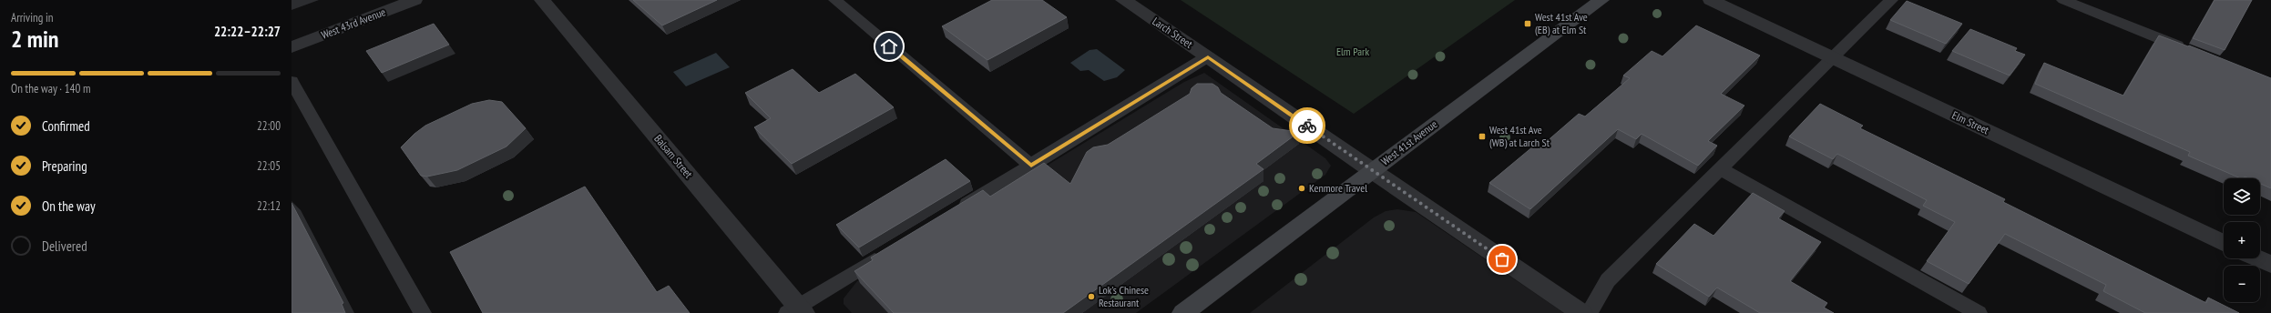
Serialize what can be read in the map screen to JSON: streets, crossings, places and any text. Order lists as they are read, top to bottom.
{
  "streets": {
    "main road": ["West 41st Avenue"],
    "street": [
      "West 43rd Avenue",
      "Larch Street",
      "Elm Street",
      "Balsam Street"
    ]
  },
  "crossings": [
    ["Larch Street", "West 41st Avenue"]
  ],
  "parks": ["Elm Park"],
  "places": {
    "transit": ["West 41st Ave (EB) at Elm St", "West 41st Ave (WB) at Larch St"],
    "other": ["Kenmore Travel", "Lok's Chinese Restaurant"]
  },
  "page": {
    "heading": ["2 min", "Arriving in", "22:22–22:27"],
    "bar": "On the way · 140 m",
    "list": [
      ["Confirmed", "22:00"],
      ["Preparing", "22:05"],
      ["On the way", "22:12"],
      "Delivered"
    ],
    "map_buttons": ["+", "−"]
  }
}
